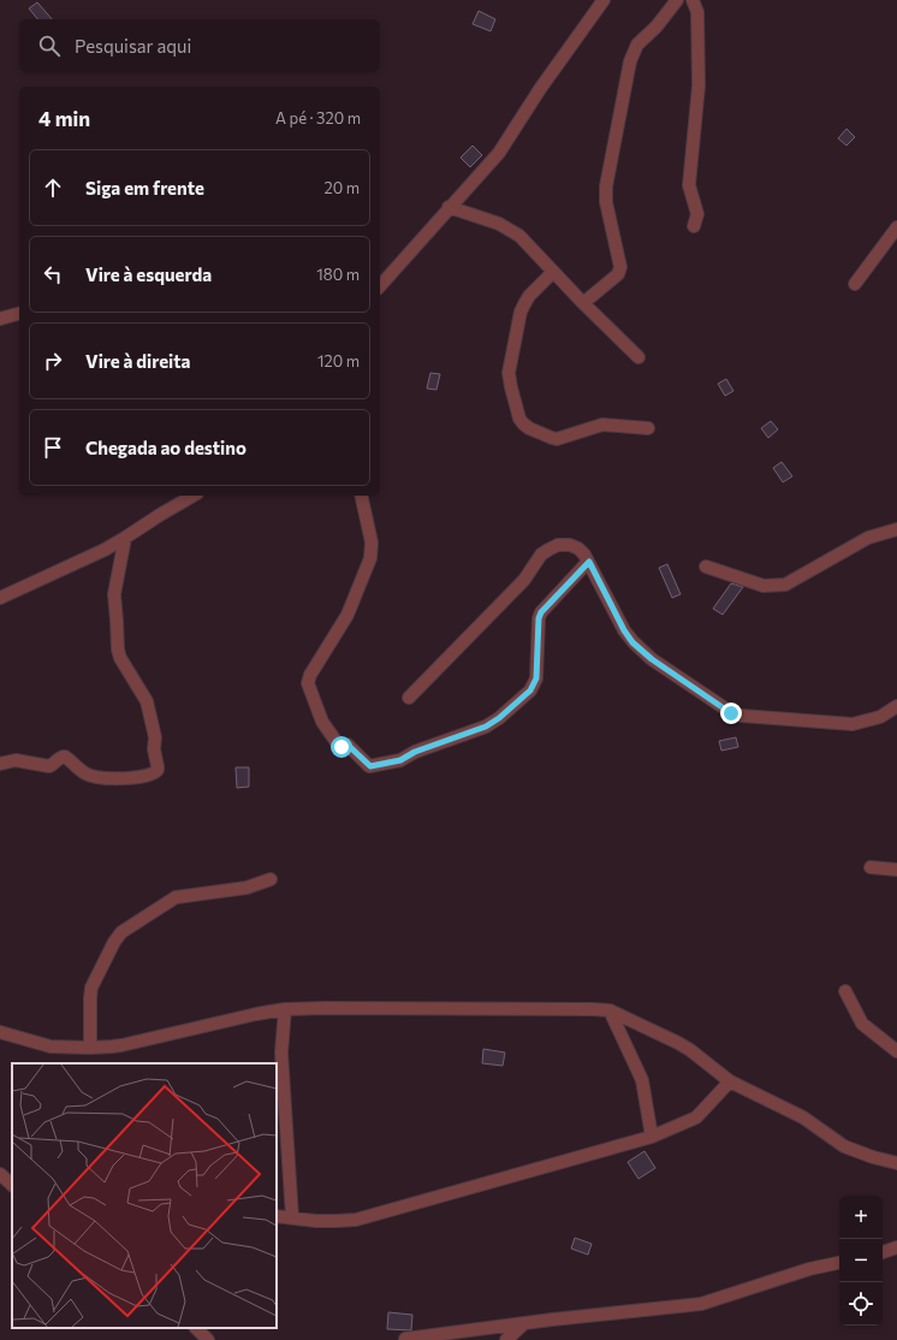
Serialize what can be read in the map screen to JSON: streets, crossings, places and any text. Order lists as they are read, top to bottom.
{
  "page": {
    "search": "Pesquisar aqui",
    "heading": ["4 min", "A pé · 320 m"],
    "list": [
      ["Siga em frente", "20 m"],
      ["Vire à esquerda", "180 m"],
      ["Vire à direita", "120 m"],
      "Chegada ao destino"
    ],
    "map_buttons": ["+", "−"]
  }
}
